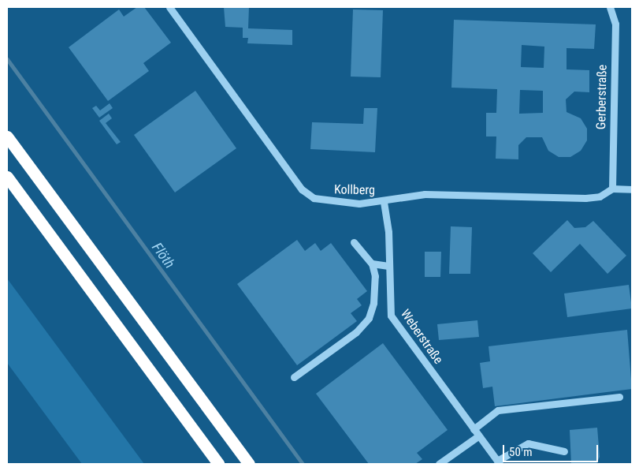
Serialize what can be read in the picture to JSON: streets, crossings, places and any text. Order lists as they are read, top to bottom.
{
  "streets": {
    "street": ["Gerberstraße", "Kollberg", "Weberstraße"]
  },
  "crossings": [
    ["Gerberstraße", "Kollberg"],
    ["Kollberg", "Weberstraße"]
  ],
  "water": ["Flöth"],
  "scale_bar": "50 m"
}
